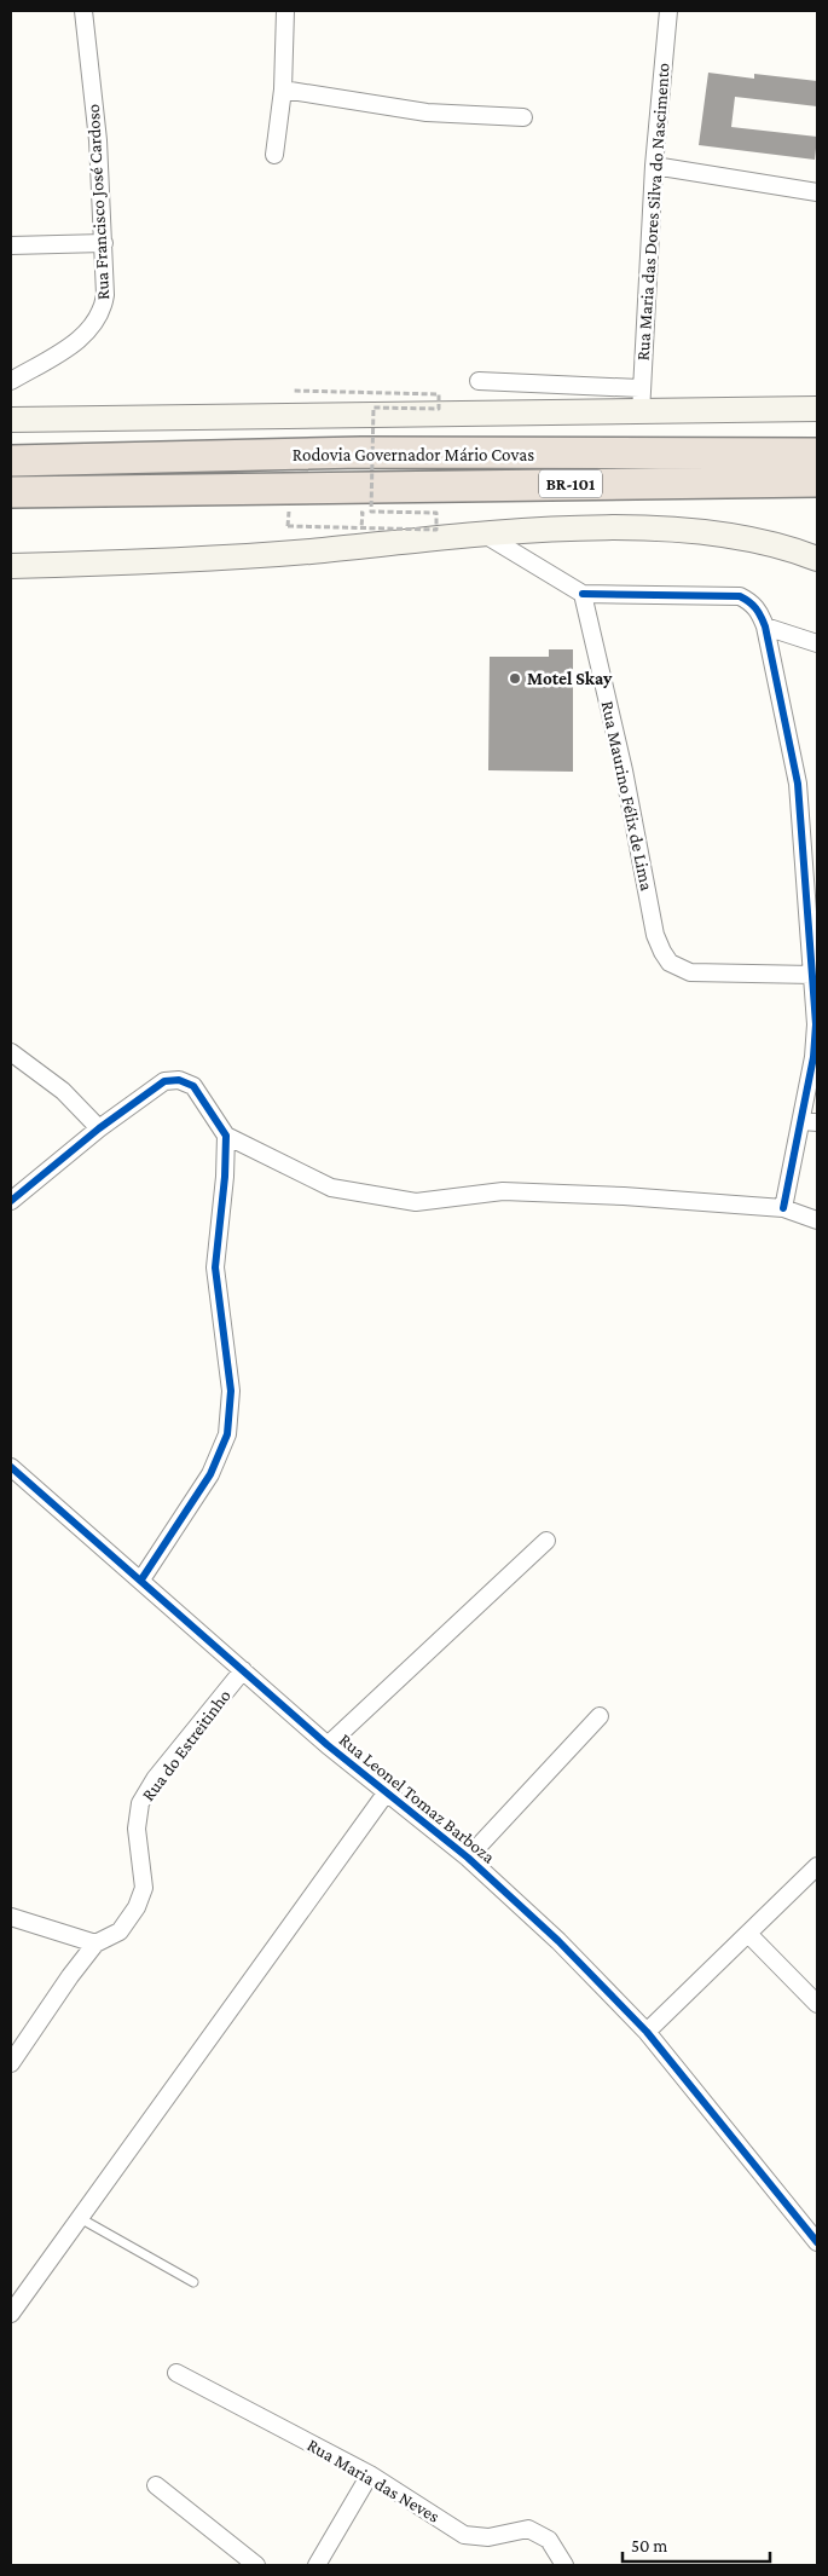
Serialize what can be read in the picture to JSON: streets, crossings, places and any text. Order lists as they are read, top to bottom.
{
  "streets": {
    "highway": ["Rodovia Governador Mário Covas", "BR-101"],
    "street": [
      "Rua Francisco José Cardoso",
      "Rua Maria das Dores Silva do Nascimento",
      "Rua Maurino Félix de Lima",
      "Rua do Estreitinho",
      "Rua Leonel Tomaz Barboza",
      "Rua Maria das Neves"
    ]
  },
  "crossings": [
    ["Rua do Estreitinho", "Rua Leonel Tomaz Barboza"]
  ],
  "places": ["Motel Skay"],
  "scale_bar": "50 m"
}
